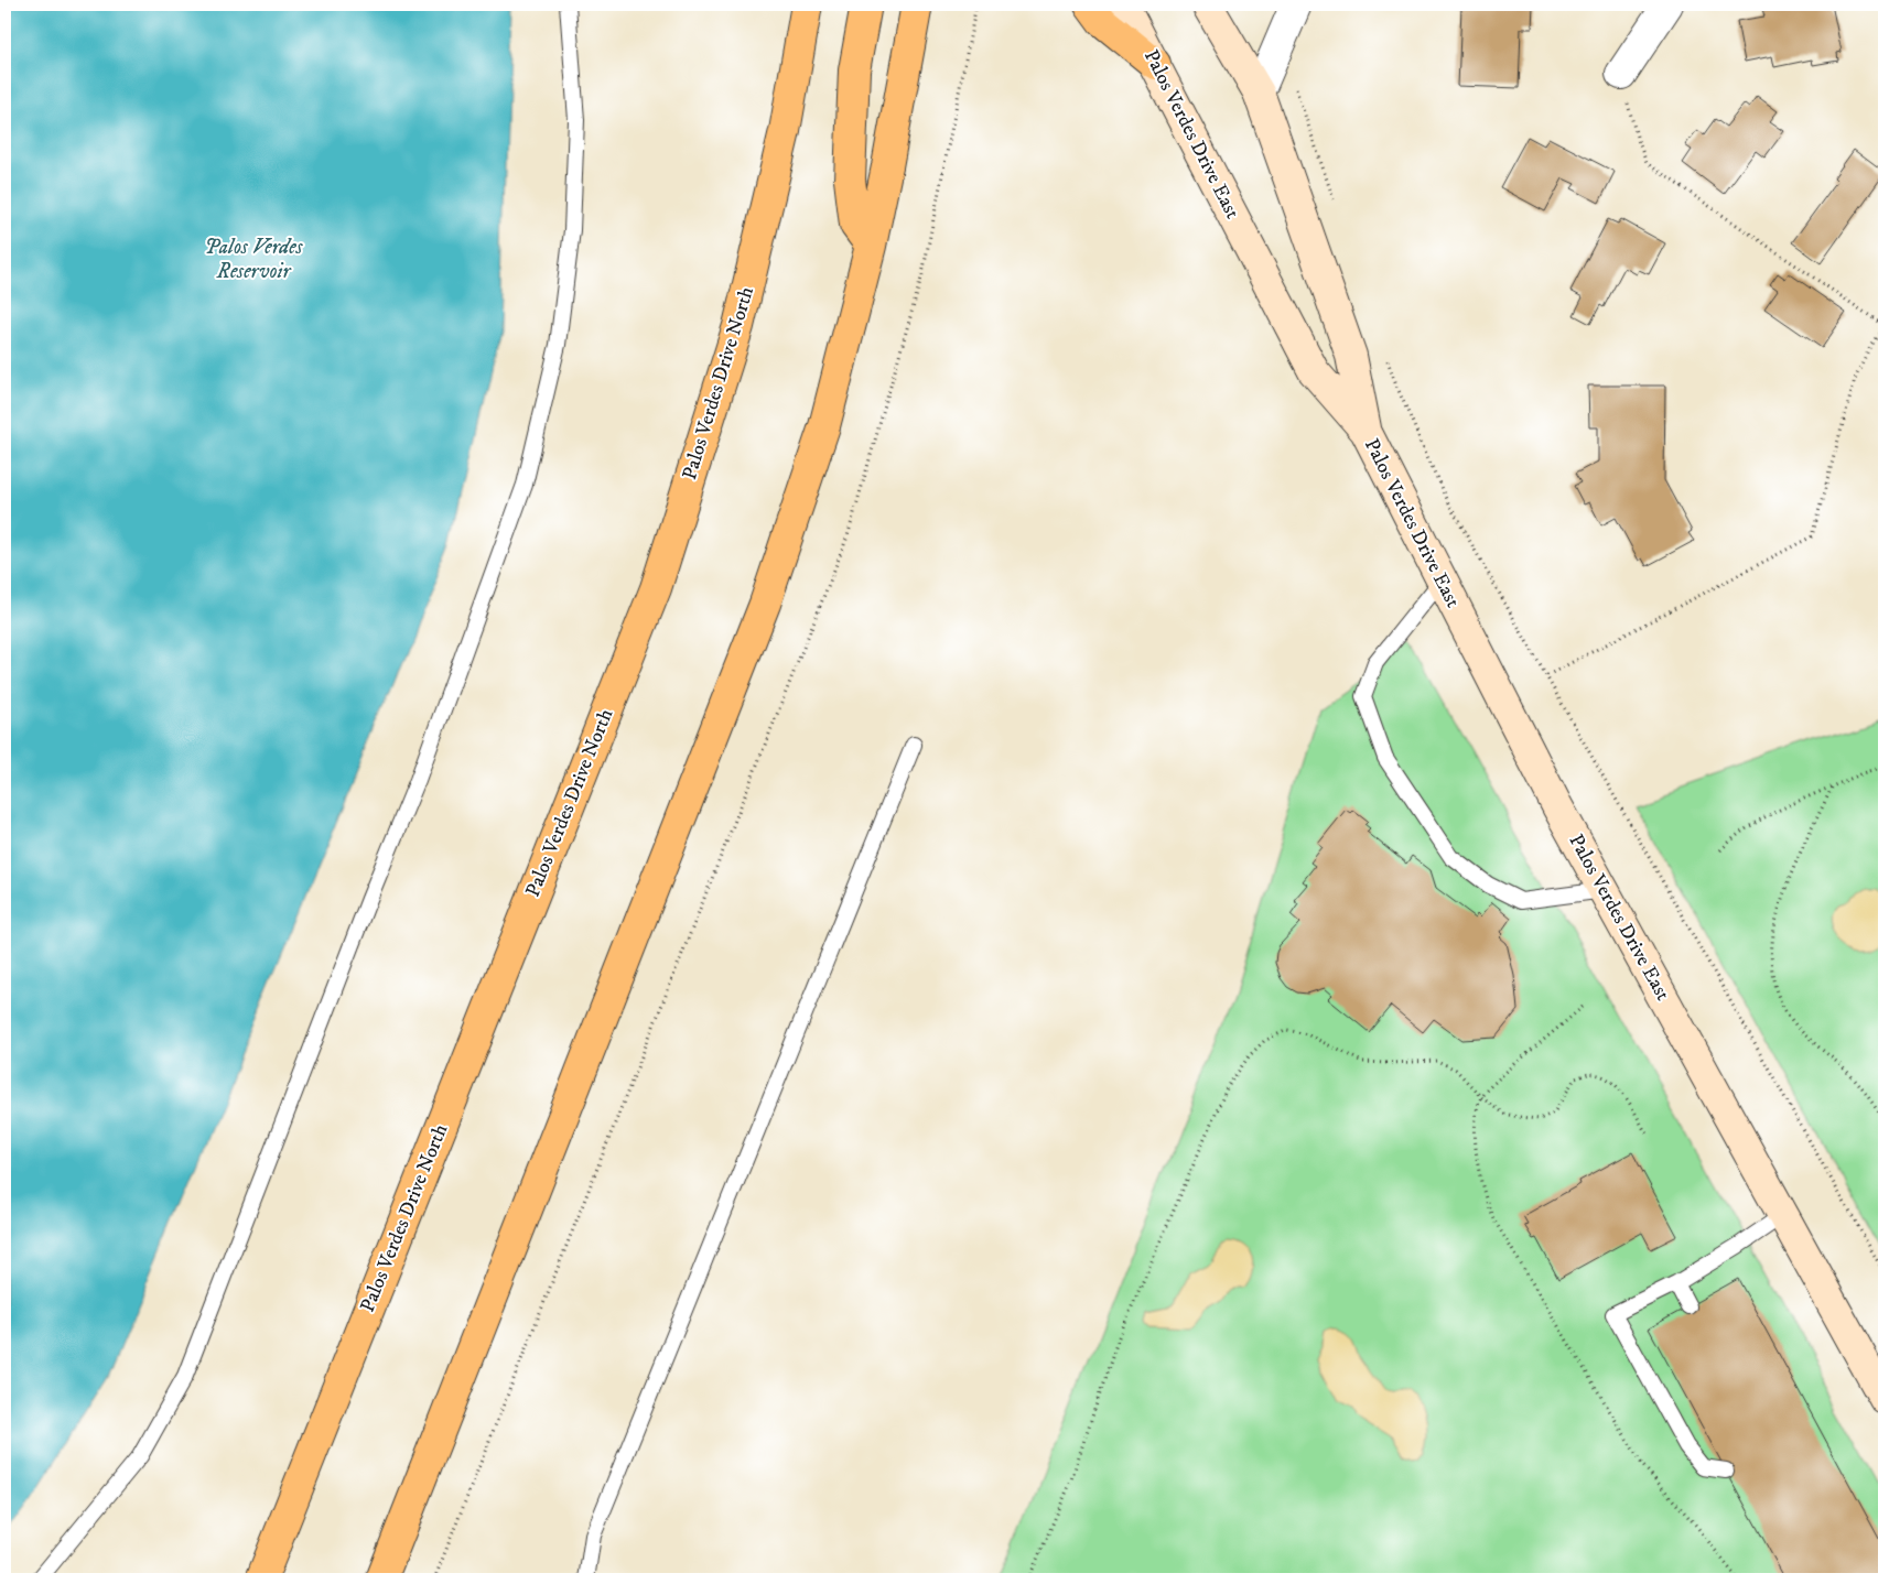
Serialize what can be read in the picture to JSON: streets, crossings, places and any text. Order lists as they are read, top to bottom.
{
  "streets": {
    "main road": ["Palos Verdes Drive East", "Palos Verdes Drive North"]
  },
  "water": ["Palos Verdes Reservoir"]
}
